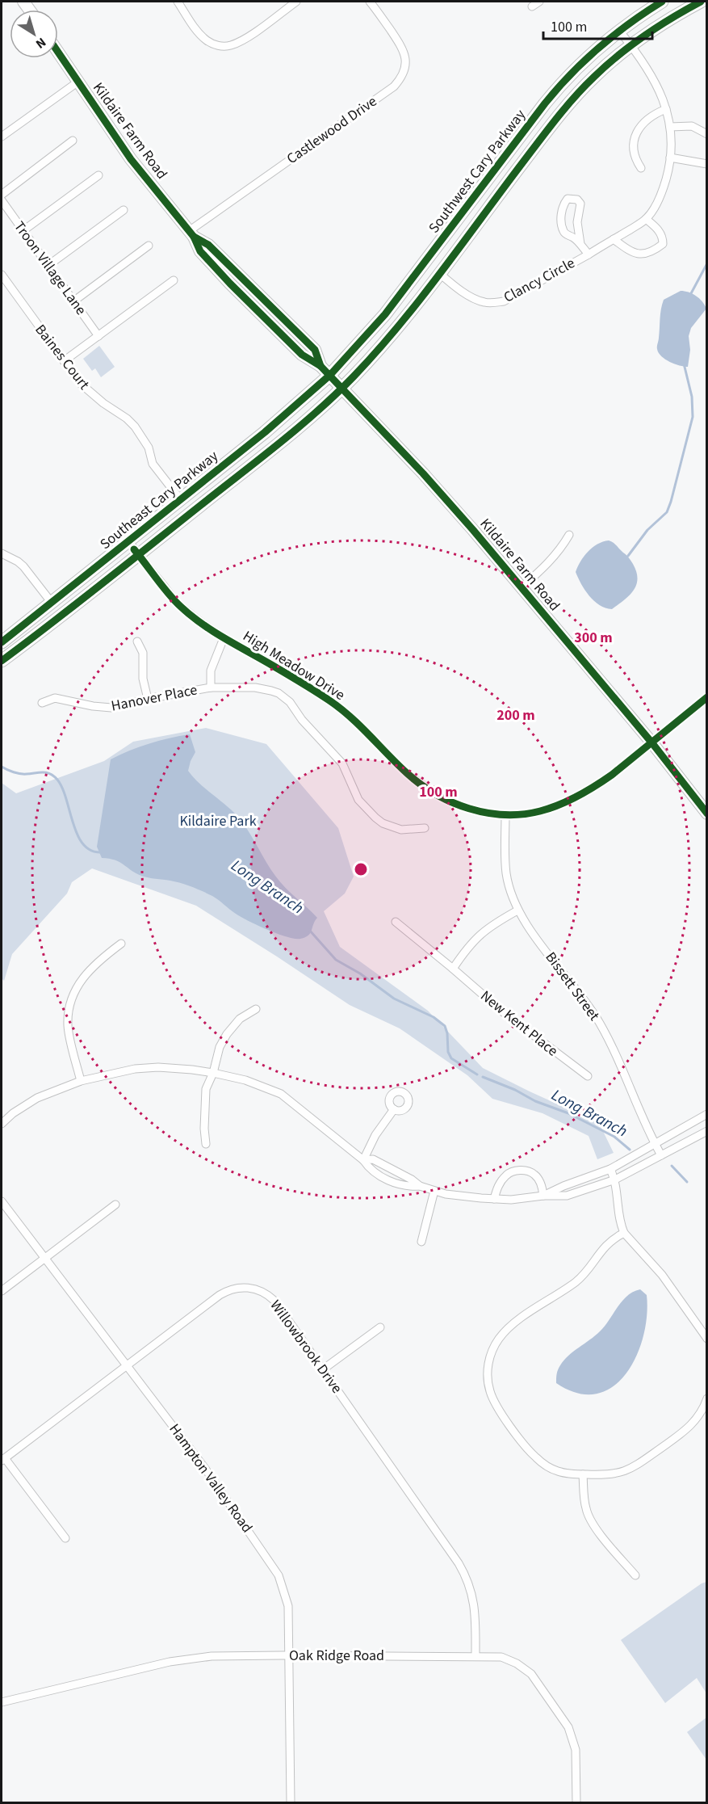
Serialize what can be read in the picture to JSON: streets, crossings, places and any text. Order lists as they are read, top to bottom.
{
  "streets": {
    "main road": ["Kildaire Farm Road", "Southwest Cary Parkway", "Southeast Cary Parkway"],
    "street": [
      "Castlewood Drive",
      "Troon Village Lane",
      "Clancy Circle",
      "Baines Court",
      "High Meadow Drive",
      "Hanover Place",
      "Bissett Street",
      "New Kent Place",
      "Willowbrook Drive",
      "Hampton Valley Road",
      "Oak Ridge Road"
    ]
  },
  "crossings": [
    ["Castlewood Drive", "Kildaire Farm Road"],
    ["Kildaire Farm Road", "Southwest Cary Parkway"],
    ["Kildaire Farm Road", "Southeast Cary Parkway"],
    ["Kildaire Farm Road", "High Meadow Drive"],
    ["Southwest Cary Parkway", "Clancy Circle"],
    ["Southwest Cary Parkway", "Southeast Cary Parkway"],
    ["Baines Court", "Southeast Cary Parkway"],
    ["Southeast Cary Parkway", "High Meadow Drive"],
    ["High Meadow Drive", "Hanover Place"],
    ["High Meadow Drive", "Bissett Street"],
    ["Willowbrook Drive", "Hampton Valley Road"],
    ["Willowbrook Drive", "Oak Ridge Road"],
    ["Hampton Valley Road", "Oak Ridge Road"]
  ],
  "water": ["Long Branch"],
  "parks": ["Kildaire Park"],
  "scale_bar": "100 m",
  "north": "bottom right",
  "rings": ["300 m", "200 m", "100 m"]
}
